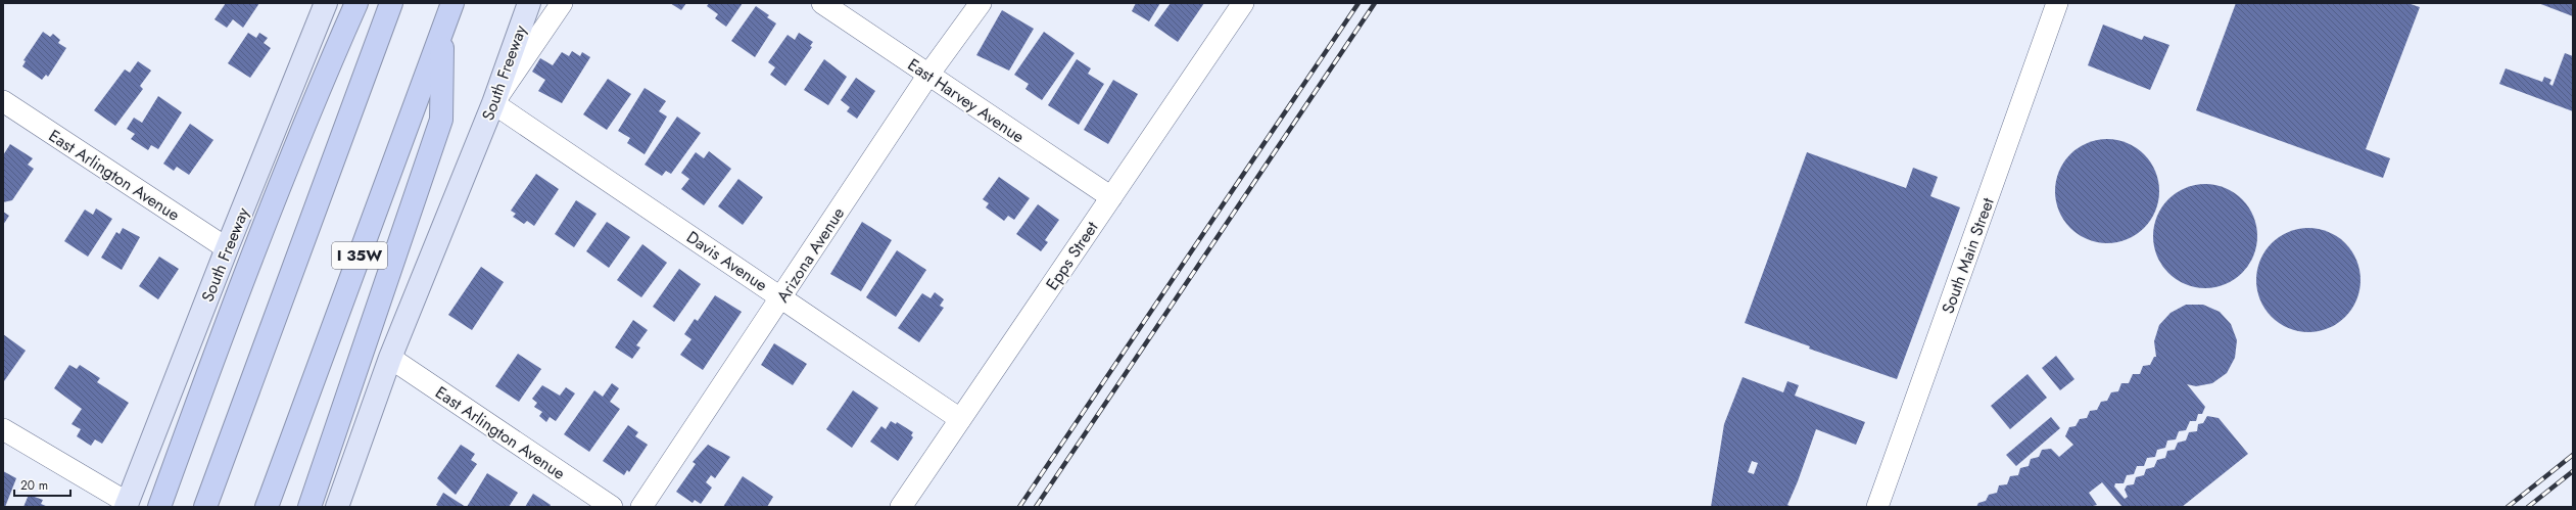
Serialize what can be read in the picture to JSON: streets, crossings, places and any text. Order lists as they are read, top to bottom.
{
  "streets": {
    "highway": ["I 35W"],
    "main road": ["South Freeway"],
    "street": [
      "East Harvey Avenue",
      "East Arlington Avenue",
      "Arizona Avenue",
      "Epps Street",
      "South Main Street",
      "Davis Avenue"
    ]
  },
  "crossings": [
    ["South Freeway", "East Arlington Avenue"],
    ["South Freeway", "Davis Avenue"],
    ["East Harvey Avenue", "Arizona Avenue"],
    ["East Harvey Avenue", "Epps Street"],
    ["Arizona Avenue", "Davis Avenue"],
    ["Epps Street", "Davis Avenue"]
  ],
  "scale_bar": "20 m"
}
